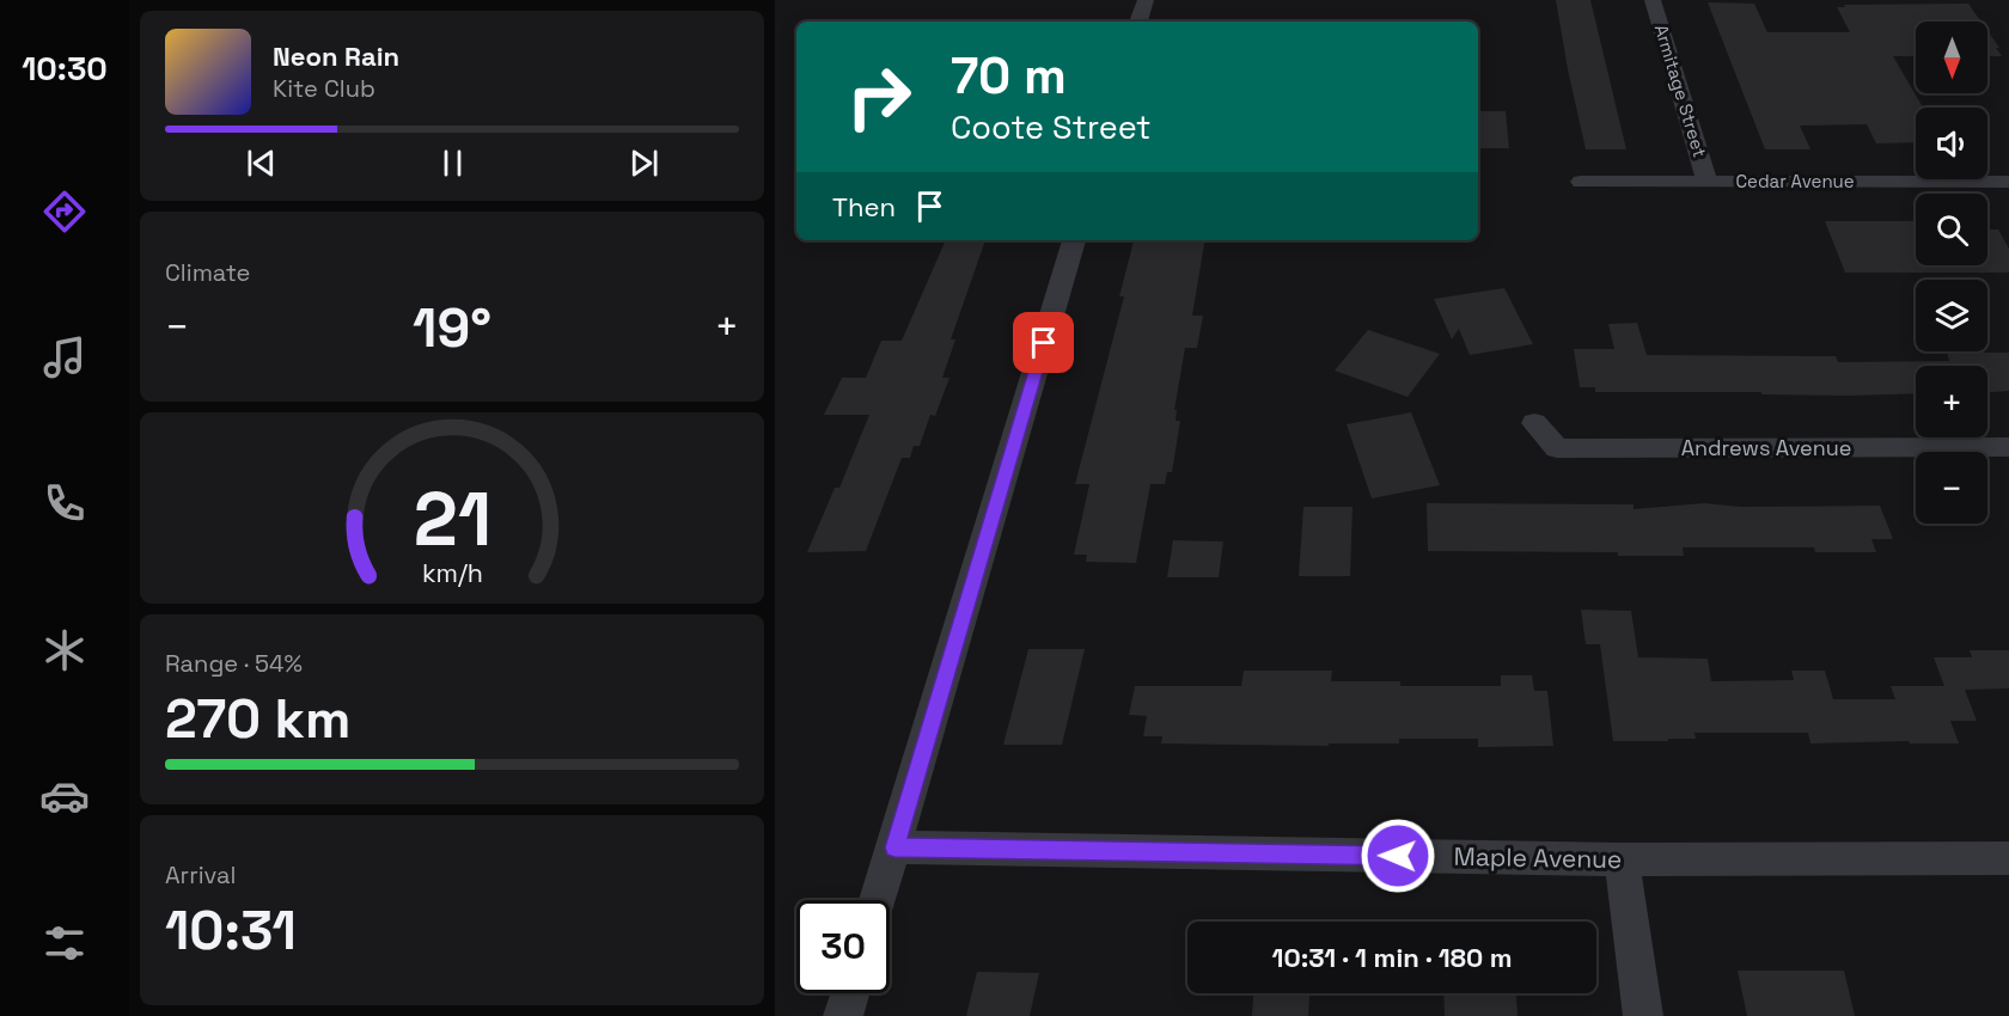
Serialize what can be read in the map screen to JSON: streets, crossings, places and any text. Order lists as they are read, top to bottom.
{
  "streets": {
    "street": [
      "Armitage Street",
      "Cedar Avenue",
      "Andrews Avenue",
      "Maple Avenue"
    ]
  },
  "crossings": [
    ["Armitage Street", "Cedar Avenue"]
  ],
  "north": "bottom",
  "page": {
    "tabs": "10:30",
    "map_buttons": ["+", "−"],
    "turn": ["70 m", "Coote Street"],
    "song": ["Neon Rain", "Kite Club"],
    "then": "Then",
    "tile": [
      "Climate",
      ["Range · 54%", "270 km"],
      ["Arrival", "10:31"]
    ],
    "heat": ["−", "19°", "+"],
    "limit": "30",
    "trip": "10:31 · 1 min · 180 m",
    "gauge": ["21", "km/h"]
  }
}
